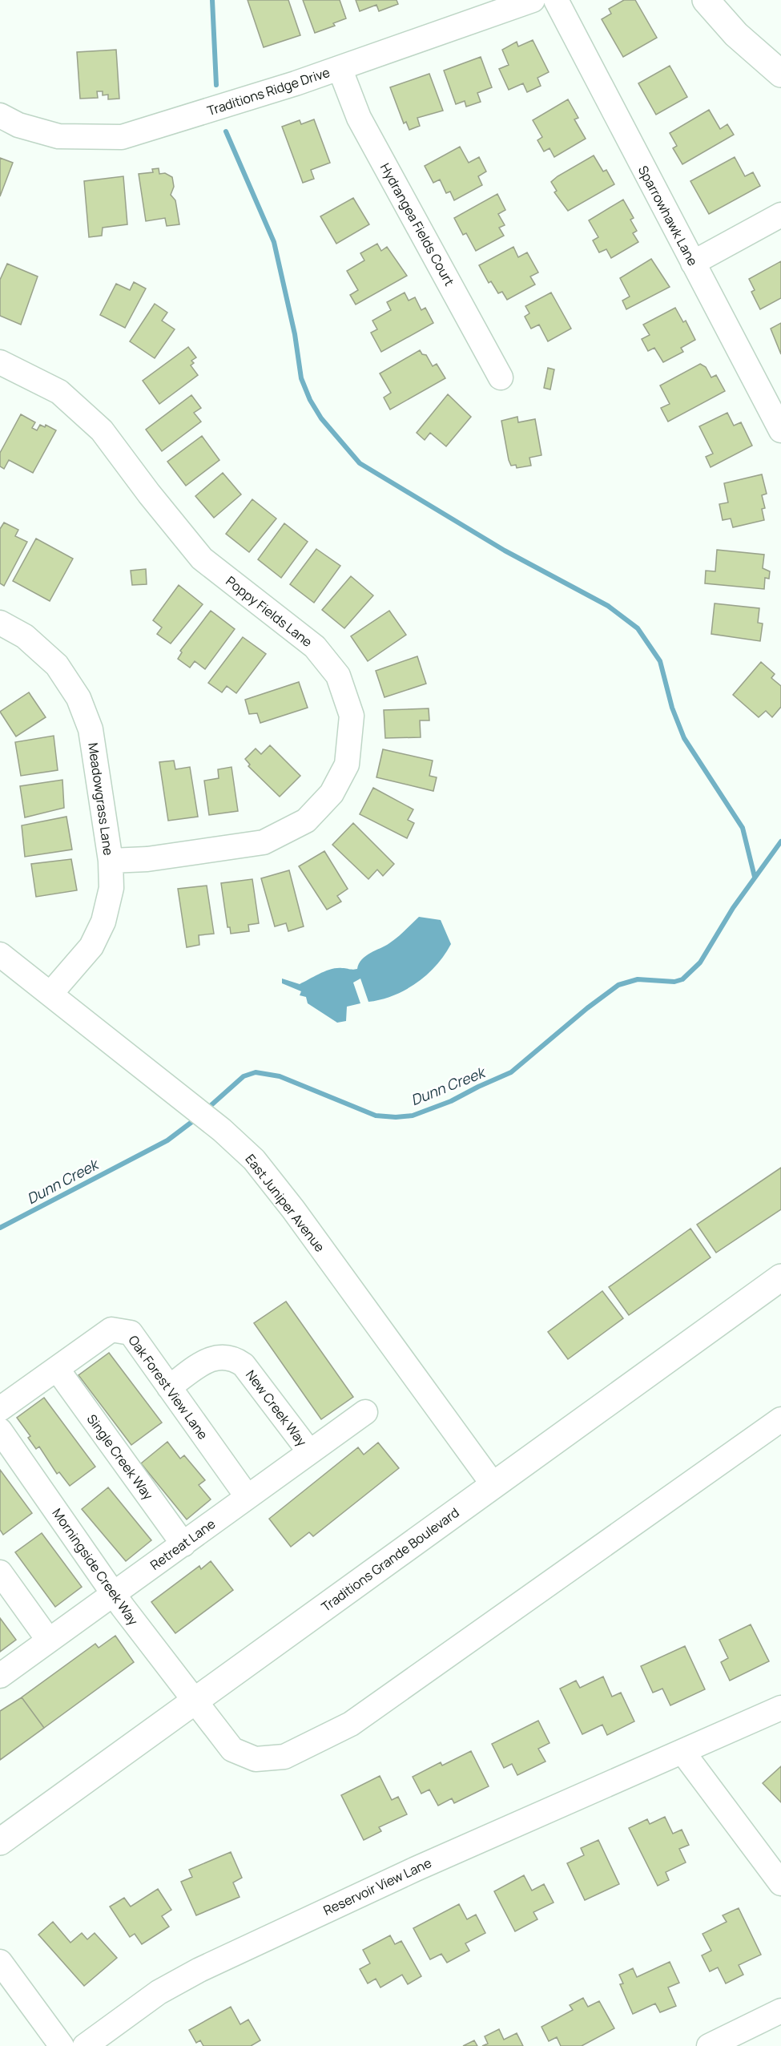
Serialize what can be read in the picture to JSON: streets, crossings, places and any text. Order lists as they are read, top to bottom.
{
  "streets": {
    "main road": ["Traditions Grande Boulevard"],
    "street": [
      "Traditions Ridge Drive",
      "Sparrowhawk Lane",
      "Hydrangea Fields Court",
      "Poppy Fields Lane",
      "Meadowgrass Lane",
      "East Juniper Avenue",
      "Oak Forest View Lane",
      "New Creek Way",
      "Single Creek Way",
      "Retreat Lane",
      "Morningside Creek Way",
      "Reservoir View Lane"
    ]
  },
  "crossings": [
    ["Traditions Ridge Drive", "Hydrangea Fields Court"],
    ["Poppy Fields Lane", "Meadowgrass Lane"],
    ["Meadowgrass Lane", "East Juniper Avenue"],
    ["East Juniper Avenue", "Traditions Grande Boulevard"],
    ["Oak Forest View Lane", "New Creek Way"],
    ["Oak Forest View Lane", "Single Creek Way"],
    ["Oak Forest View Lane", "Retreat Lane"],
    ["New Creek Way", "Retreat Lane"],
    ["Single Creek Way", "Retreat Lane"],
    ["Retreat Lane", "Morningside Creek Way"],
    ["Traditions Grande Boulevard", "Morningside Creek Way"]
  ],
  "water": ["Dunn Creek"]
}
